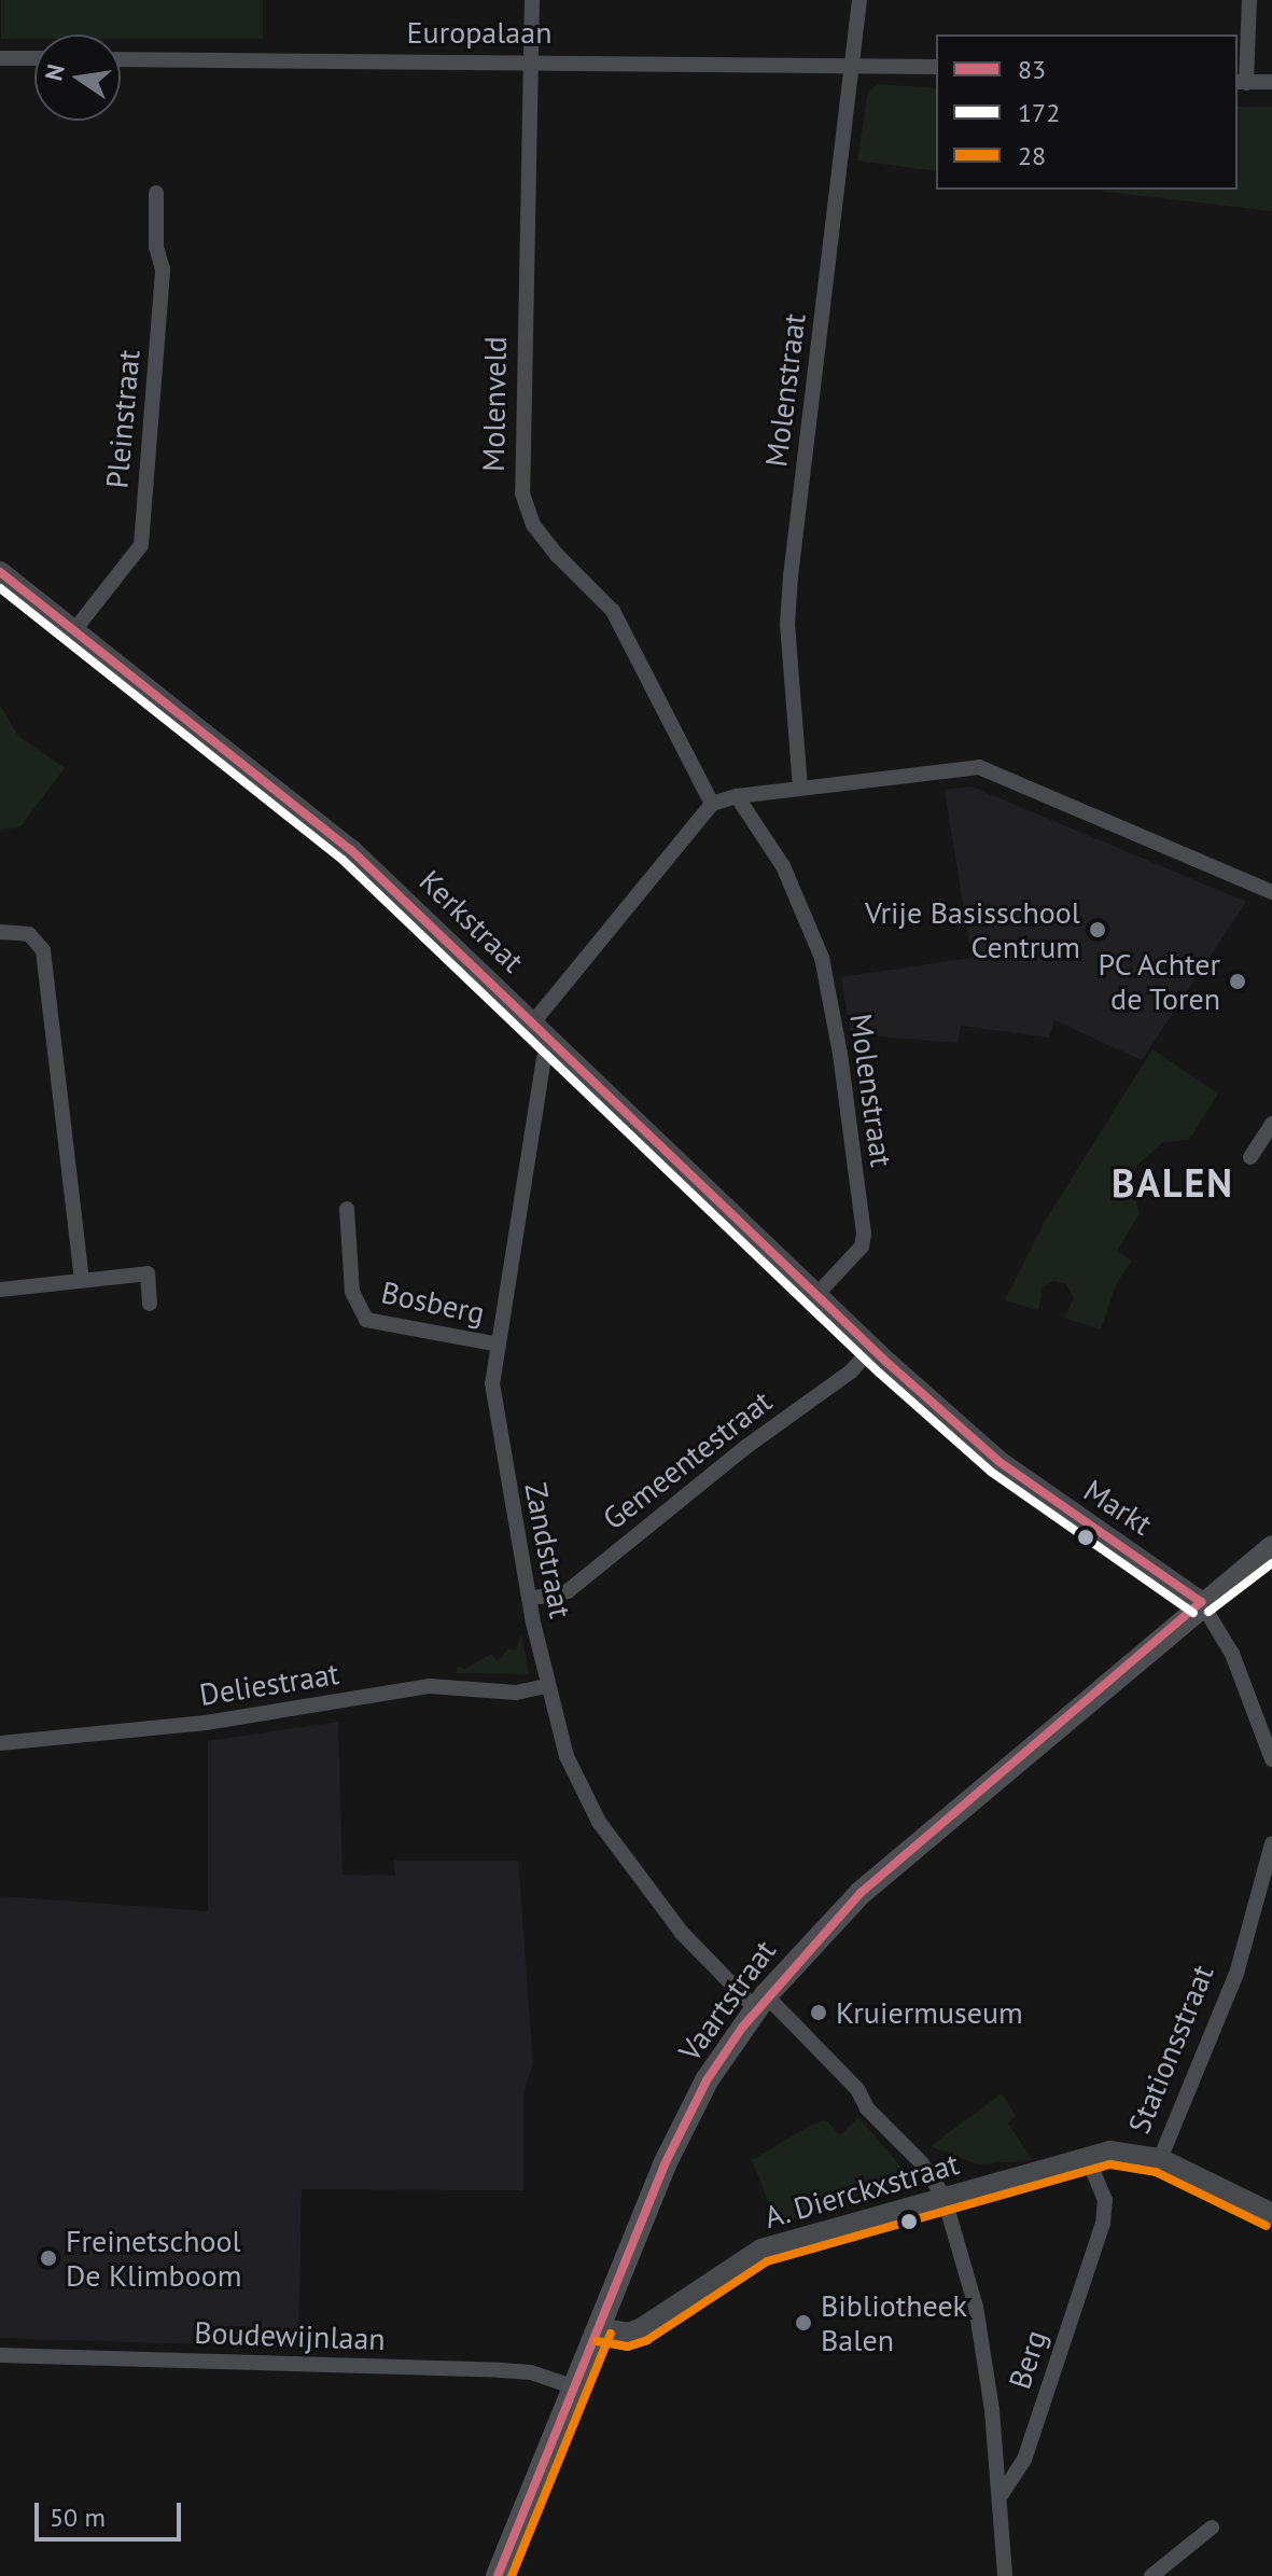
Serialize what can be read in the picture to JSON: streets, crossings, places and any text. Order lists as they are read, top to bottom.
{
  "streets": {
    "main road": [
      "Kerkstraat",
      "Markt",
      "Vaartstraat",
      "Stationsstraat",
      "A. Dierckxstraat"
    ],
    "street": [
      "Europalaan",
      "Molenstraat",
      "Molenveld",
      "Pleinstraat",
      "Bosberg",
      "Gemeentestraat",
      "Zandstraat",
      "Deliestraat",
      "Boudewijnlaan",
      "Berg"
    ]
  },
  "crossings": [
    ["Europalaan", "Molenstraat"],
    ["Europalaan", "Molenveld"],
    ["Molenstraat", "Kerkstraat"],
    ["Pleinstraat", "Kerkstraat"],
    ["Kerkstraat", "Gemeentestraat"],
    ["Kerkstraat", "Markt"],
    ["Kerkstraat", "Zandstraat"],
    ["Bosberg", "Zandstraat"],
    ["Gemeentestraat", "Markt"],
    ["Gemeentestraat", "Zandstraat"],
    ["Markt", "Vaartstraat"],
    ["Zandstraat", "Deliestraat"],
    ["Zandstraat", "Vaartstraat"],
    ["Zandstraat", "A. Dierckxstraat"],
    ["Zandstraat", "Berg"],
    ["Vaartstraat", "A. Dierckxstraat"],
    ["Vaartstraat", "Boudewijnlaan"],
    ["Stationsstraat", "A. Dierckxstraat"],
    ["A. Dierckxstraat", "Berg"]
  ],
  "districts": ["BALEN"],
  "places": [
    "Vrije Basisschool Centrum",
    "PC Achter de Toren",
    "Kruiermuseum",
    "Freinetschool De Klimboom",
    "Bibliotheek Balen"
  ],
  "lines": ["transit line 83", "transit line 172", "transit line 28"],
  "legend": ["83", "172", "28"],
  "scale_bar": "50 m",
  "north": "left"
}
